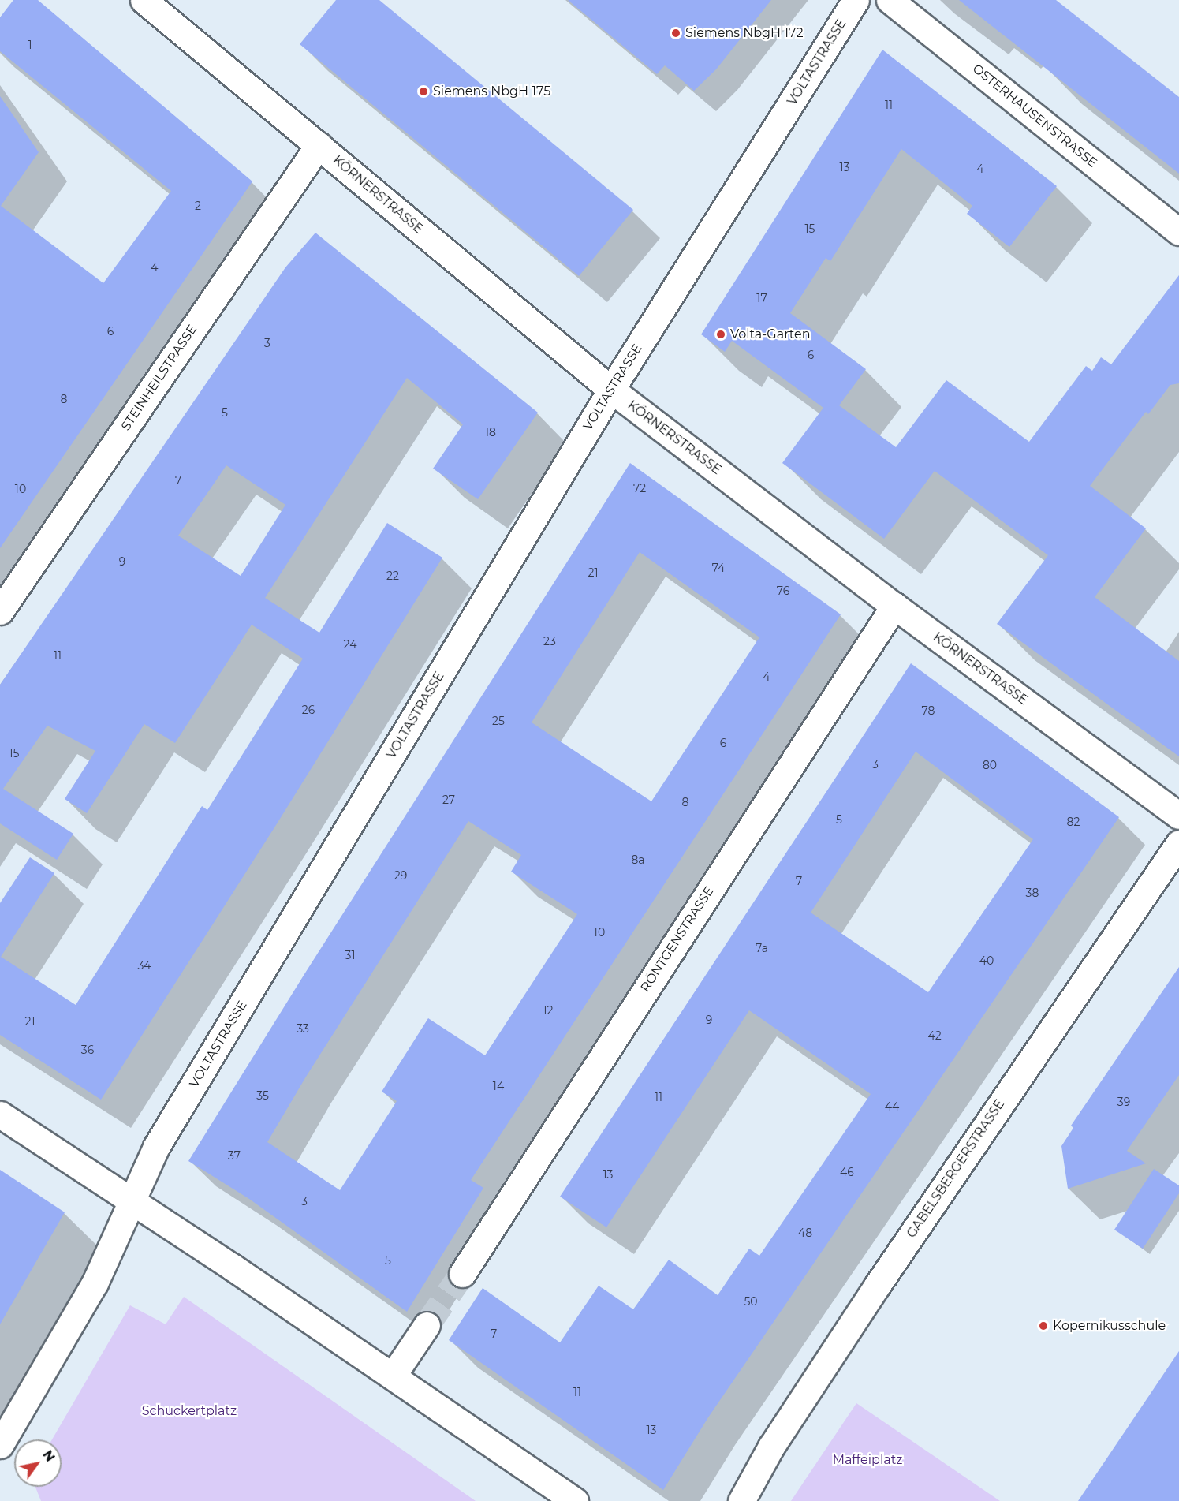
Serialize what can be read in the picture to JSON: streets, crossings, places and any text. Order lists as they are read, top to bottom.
{
  "streets": {
    "street": [
      "VOLTASTRASSE",
      "OSTERHAUSENSTRASSE",
      "KÖRNERSTRASSE",
      "STEINHEILSTRASSE",
      "RÖNTGENSTRASSE",
      "GABELSBERGERSTRASSE"
    ]
  },
  "crossings": [
    ["VOLTASTRASSE", "KÖRNERSTRASSE"],
    ["KÖRNERSTRASSE", "STEINHEILSTRASSE"],
    ["KÖRNERSTRASSE", "RÖNTGENSTRASSE"]
  ],
  "parks": ["Schuckertplatz", "Maffeiplatz"],
  "places": [
    "Siemens NbgH 172",
    "Siemens NbgH 175",
    "Volta-Garten",
    "Kopernikusschule"
  ],
  "house_numbers": [
    "1",
    "11",
    "13",
    "4",
    "2",
    "15",
    "4",
    "17",
    "6",
    "3",
    "6",
    "8",
    "5",
    "18",
    "7",
    "72",
    "10",
    "9",
    "74",
    "21",
    "22",
    "76",
    "23",
    "24",
    "11",
    "4",
    "26",
    "78",
    "25",
    "6",
    "15",
    "3",
    "80",
    "27",
    "8",
    "5",
    "82",
    "8a",
    "29",
    "7",
    "38",
    "10",
    "7a",
    "31",
    "40",
    "34",
    "12",
    "9",
    "21",
    "33",
    "42",
    "36",
    "14",
    "35",
    "11",
    "39",
    "44",
    "37",
    "46",
    "13",
    "3",
    "48",
    "5",
    "50",
    "7",
    "11",
    "13"
  ],
  "north": "top right"
}
